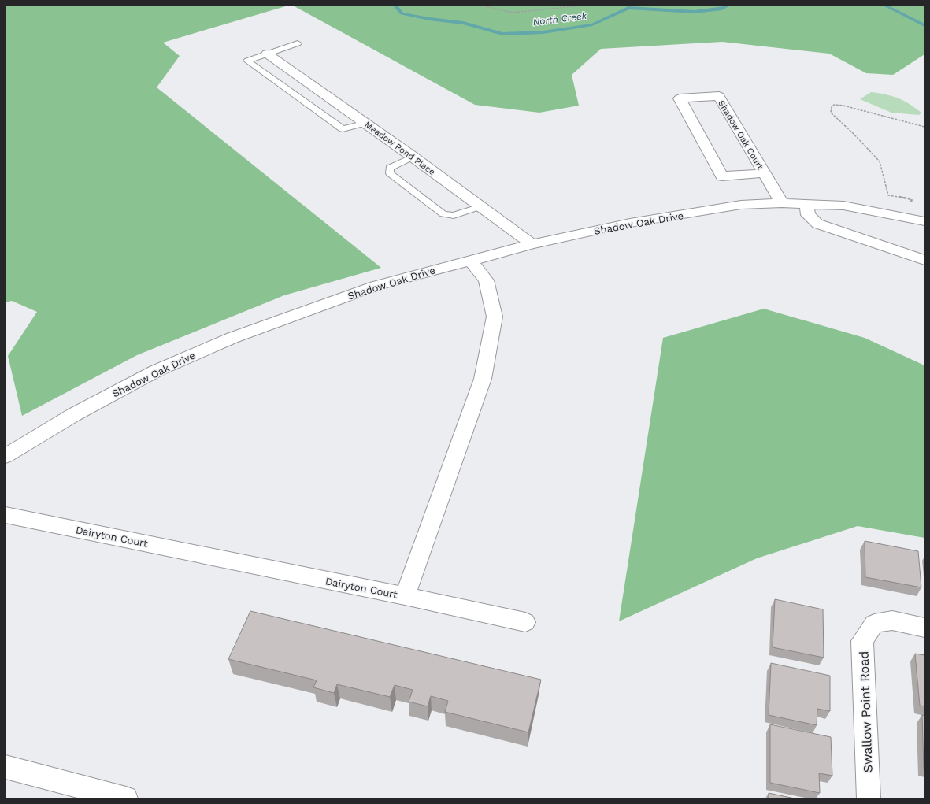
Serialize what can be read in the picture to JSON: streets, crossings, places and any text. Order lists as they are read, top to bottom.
{
  "streets": {
    "street": [
      "Shadow Oak Court",
      "Meadow Pond Place",
      "Shadow Oak Drive",
      "Dairyton Court",
      "Swallow Point Road"
    ]
  },
  "crossings": [
    ["Shadow Oak Court", "Shadow Oak Drive"],
    ["Meadow Pond Place", "Shadow Oak Drive"],
    ["Shadow Oak Drive", "Dairyton Court"]
  ],
  "water": ["North Creek"]
}
